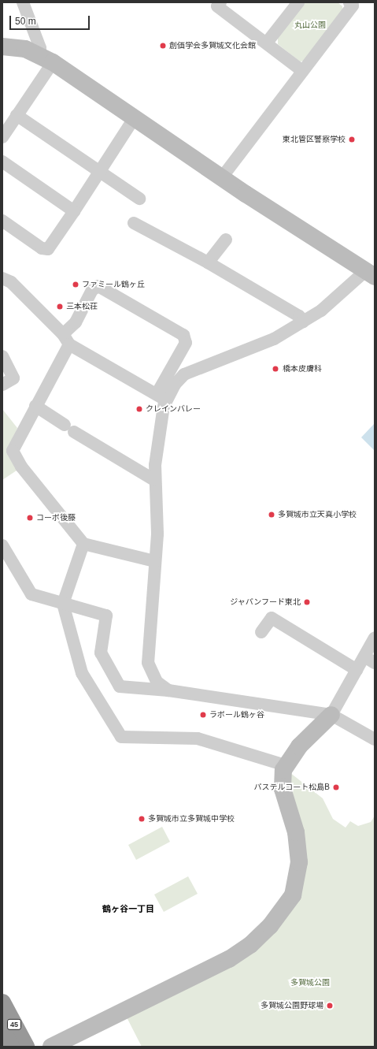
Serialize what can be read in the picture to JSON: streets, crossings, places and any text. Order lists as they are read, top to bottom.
{
  "streets": {
    "highway": ["45"]
  },
  "districts": ["鶴ヶ谷一丁目"],
  "parks": ["丸山公園", "多賀城公園"],
  "places": [
    "創価学会多賀城文化会館",
    "東北管区警察学校",
    "ファミール鶴ヶ丘",
    "三本松荘",
    "橋本皮膚科",
    "クレインバレー",
    "多賀城市立天真小学校",
    "コーポ後藤",
    "ジャパンフード東北",
    "ラポール鶴ヶ谷",
    "パステルコート松島B",
    "多賀城市立多賀城中学校",
    "多賀城公園野球場"
  ],
  "scale_bar": "50 m"
}
